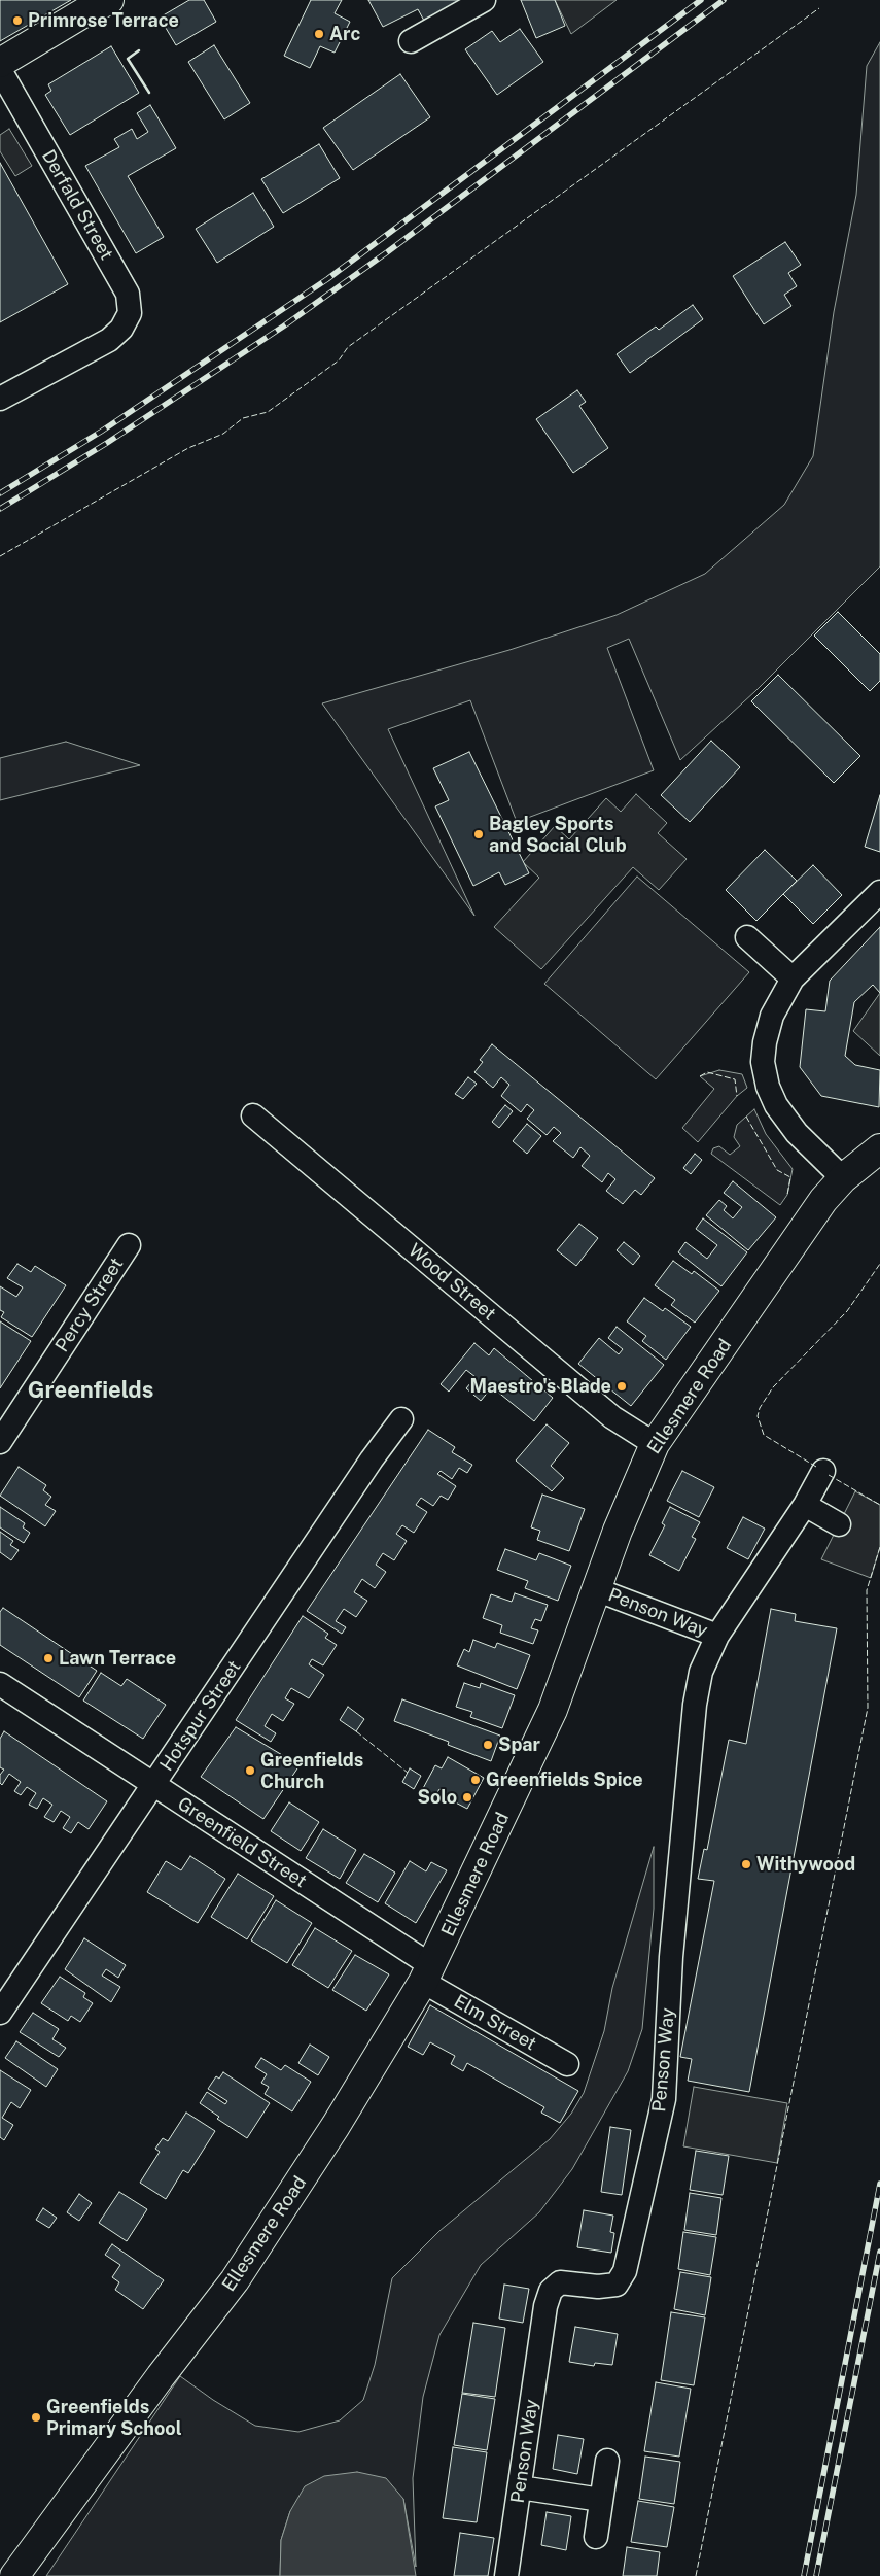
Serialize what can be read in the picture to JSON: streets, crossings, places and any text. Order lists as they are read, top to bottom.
{
  "streets": {
    "main road": ["Ellesmere Road"],
    "street": [
      "Derfald Street",
      "Wood Street",
      "Percy Street",
      "Penson Way",
      "Hotspur Street",
      "Greenfield Street",
      "Elm Street"
    ]
  },
  "crossings": [
    ["Wood Street", "Ellesmere Road"],
    ["Ellesmere Road", "Penson Way"],
    ["Ellesmere Road", "Greenfield Street"],
    ["Ellesmere Road", "Elm Street"],
    ["Hotspur Street", "Greenfield Street"],
    ["Greenfield Street", "Elm Street"]
  ],
  "districts": ["Greenfields"],
  "places": [
    "Primrose Terrace",
    "Arc",
    "Bagley Sports and Social Club",
    "Maestro's Blade",
    "Lawn Terrace",
    "Spar",
    "Greenfields Church",
    "Greenfields Spice",
    "Solo",
    "Withywood",
    "Greenfields Primary School"
  ]
}
